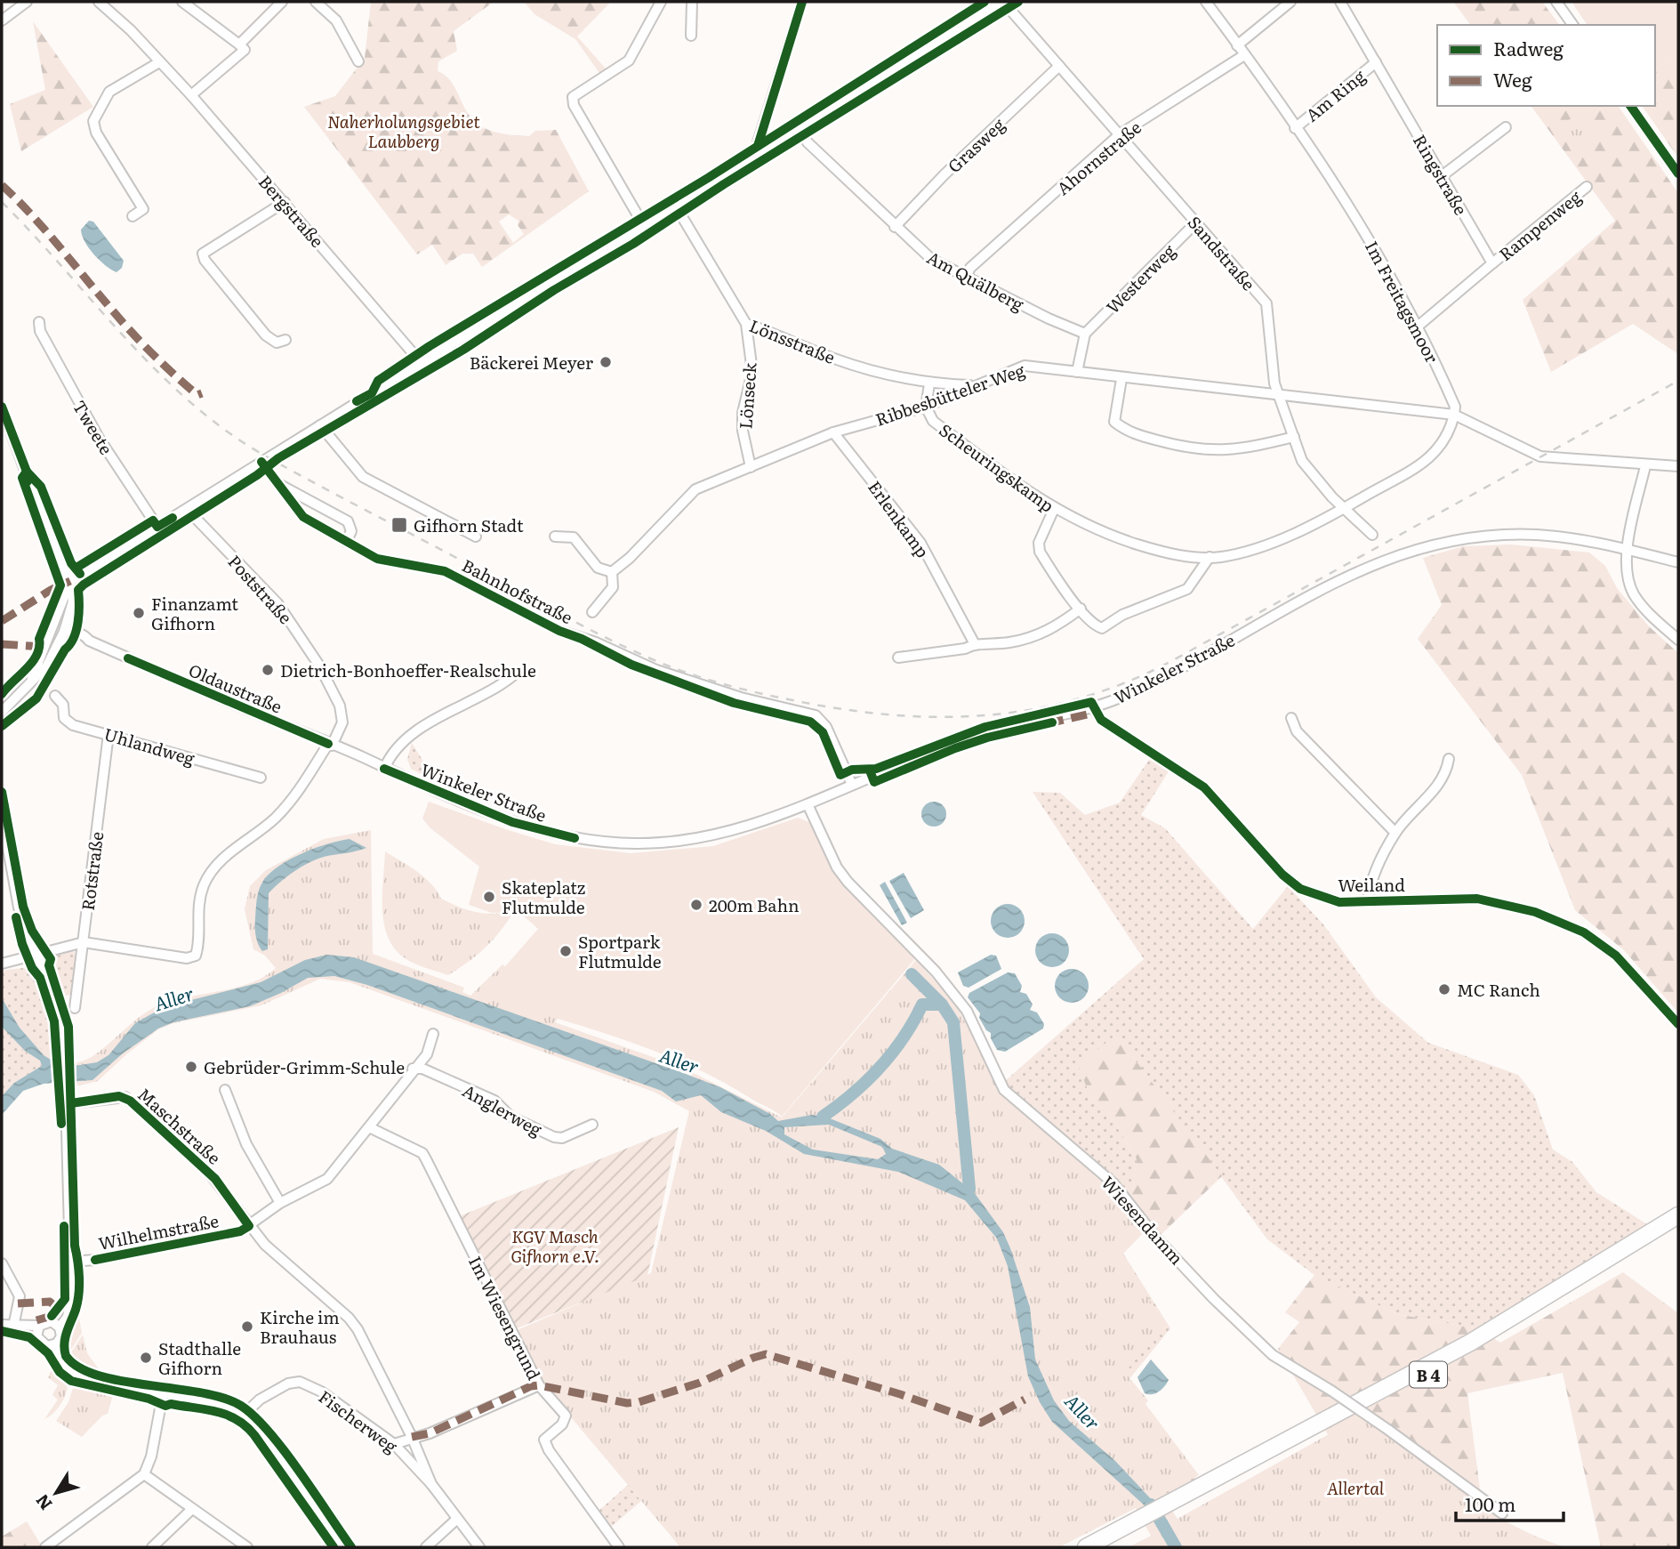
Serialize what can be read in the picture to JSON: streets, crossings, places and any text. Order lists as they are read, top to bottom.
{
  "streets": {
    "highway": ["B 4"],
    "street": [
      "Am Ring",
      "Grasweg",
      "Ahornstraße",
      "Ringstraße",
      "Bergstraße",
      "Rampenweg",
      "Sandstraße",
      "Westerweg",
      "Am Quälberg",
      "Im Freitagsmoor",
      "Lönsstraße",
      "Ribbesbütteler Weg",
      "Lönseck",
      "Tweete",
      "Scheuringskamp",
      "Erlenkamp",
      "Poststraße",
      "Bahnhofstraße",
      "Winkeler Straße",
      "Oldaustraße",
      "Uhlandweg",
      "Rotstraße",
      "Weiland",
      "Anglerweg",
      "Maschstraße",
      "Wiesendamm",
      "Wilhelmstraße",
      "Im Wiesengrund",
      "Fischerweg"
    ]
  },
  "crossings": [
    ["Am Ring", "Ringstraße"],
    ["Am Ring", "Im Freitagsmoor"],
    ["Grasweg", "Sandstraße"],
    ["Grasweg", "Am Quälberg"],
    ["Ahornstraße", "Sandstraße"],
    ["Ahornstraße", "Am Quälberg"],
    ["Ahornstraße", "Im Freitagsmoor"],
    ["Ringstraße", "Rampenweg"],
    ["Sandstraße", "Westerweg"],
    ["Sandstraße", "Ribbesbütteler Weg"],
    ["Sandstraße", "Scheuringskamp"],
    ["Westerweg", "Am Quälberg"],
    ["Im Freitagsmoor", "Ribbesbütteler Weg"],
    ["Im Freitagsmoor", "Scheuringskamp"],
    ["Lönsstraße", "Ribbesbütteler Weg"],
    ["Lönsstraße", "Lönseck"],
    ["Lönsstraße", "Scheuringskamp"],
    ["Ribbesbütteler Weg", "Lönseck"],
    ["Ribbesbütteler Weg", "Scheuringskamp"],
    ["Ribbesbütteler Weg", "Erlenkamp"],
    ["Poststraße", "Oldaustraße"],
    ["Poststraße", "Rotstraße"],
    ["Bahnhofstraße", "Winkeler Straße"],
    ["Winkeler Straße", "Oldaustraße"],
    ["Winkeler Straße", "Weiland"],
    ["Winkeler Straße", "Wiesendamm"],
    ["Uhlandweg", "Rotstraße"],
    ["Anglerweg", "Wilhelmstraße"],
    ["Maschstraße", "Wilhelmstraße"],
    ["Maschstraße", "Fischerweg"],
    ["Wilhelmstraße", "Im Wiesengrund"]
  ],
  "water": ["Aller"],
  "parks": ["Naherholungsgebiet Laubberg", "KGV Masch Gifhorn e.V.", "Allertal"],
  "places": {
    "other": [
      "Bäckerei Meyer",
      "Finanzamt Gifhorn",
      "Dietrich-Bonhoeffer-Realschule",
      "Skateplatz Flutmulde",
      "200m Bahn",
      "Sportpark Flutmulde",
      "MC Ranch",
      "Gebrüder-Grimm-Schule",
      "Kirche im Brauhaus",
      "Stadthalle Gifhorn"
    ],
    "transit": ["Gifhorn Stadt"]
  },
  "legend": ["Radweg", "Weg"],
  "scale_bar": "100 m",
  "north": "bottom left"
}
